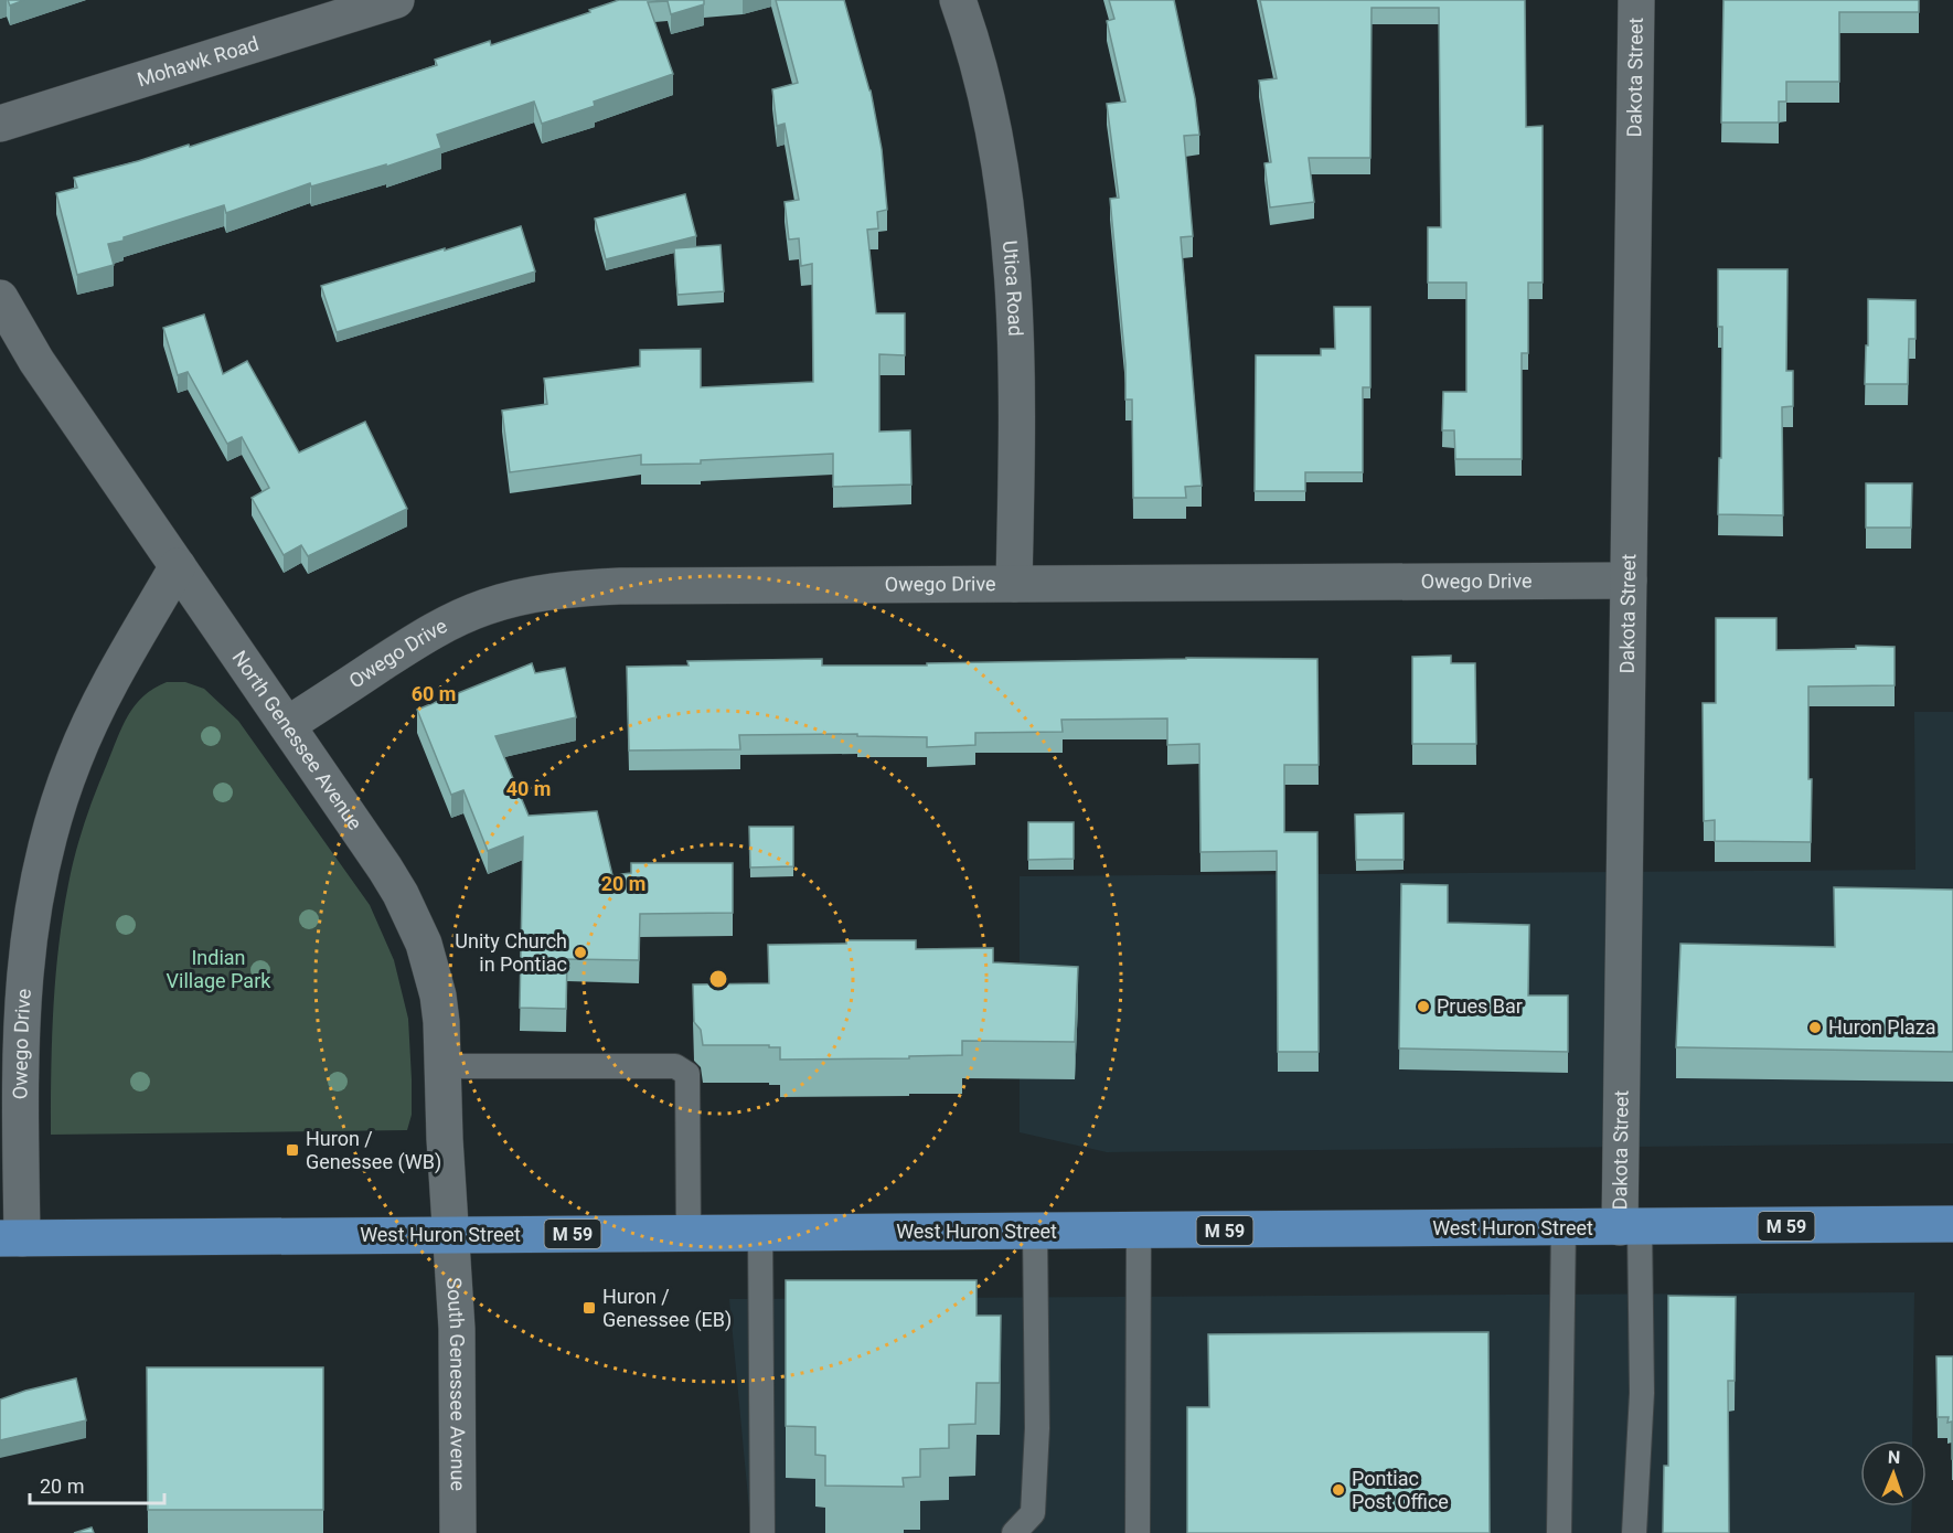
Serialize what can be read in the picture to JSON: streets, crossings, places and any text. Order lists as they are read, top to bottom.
{
  "streets": {
    "highway": ["M 59", "West Huron Street"],
    "street": [
      "Mohawk Road",
      "Dakota Street",
      "Utica Road",
      "Owego Drive",
      "North Genessee Avenue",
      "South Genessee Avenue"
    ]
  },
  "crossings": [
    ["Dakota Street", "Owego Drive"],
    ["Dakota Street", "West Huron Street"],
    ["Utica Road", "Owego Drive"],
    ["Owego Drive", "North Genessee Avenue"],
    ["Owego Drive", "West Huron Street"],
    ["North Genessee Avenue", "West Huron Street"],
    ["North Genessee Avenue", "South Genessee Avenue"],
    ["West Huron Street", "South Genessee Avenue"]
  ],
  "parks": ["Indian Village Park"],
  "places": {
    "other": [
      "Unity Church in Pontiac",
      "Prues Bar",
      "Huron Plaza",
      "Pontiac Post Office"
    ],
    "transit": ["Huron / Genessee (WB)", "Huron / Genessee (EB)"]
  },
  "scale_bar": "20 m",
  "north": "top",
  "rings": ["60 m", "40 m", "20 m"]
}
